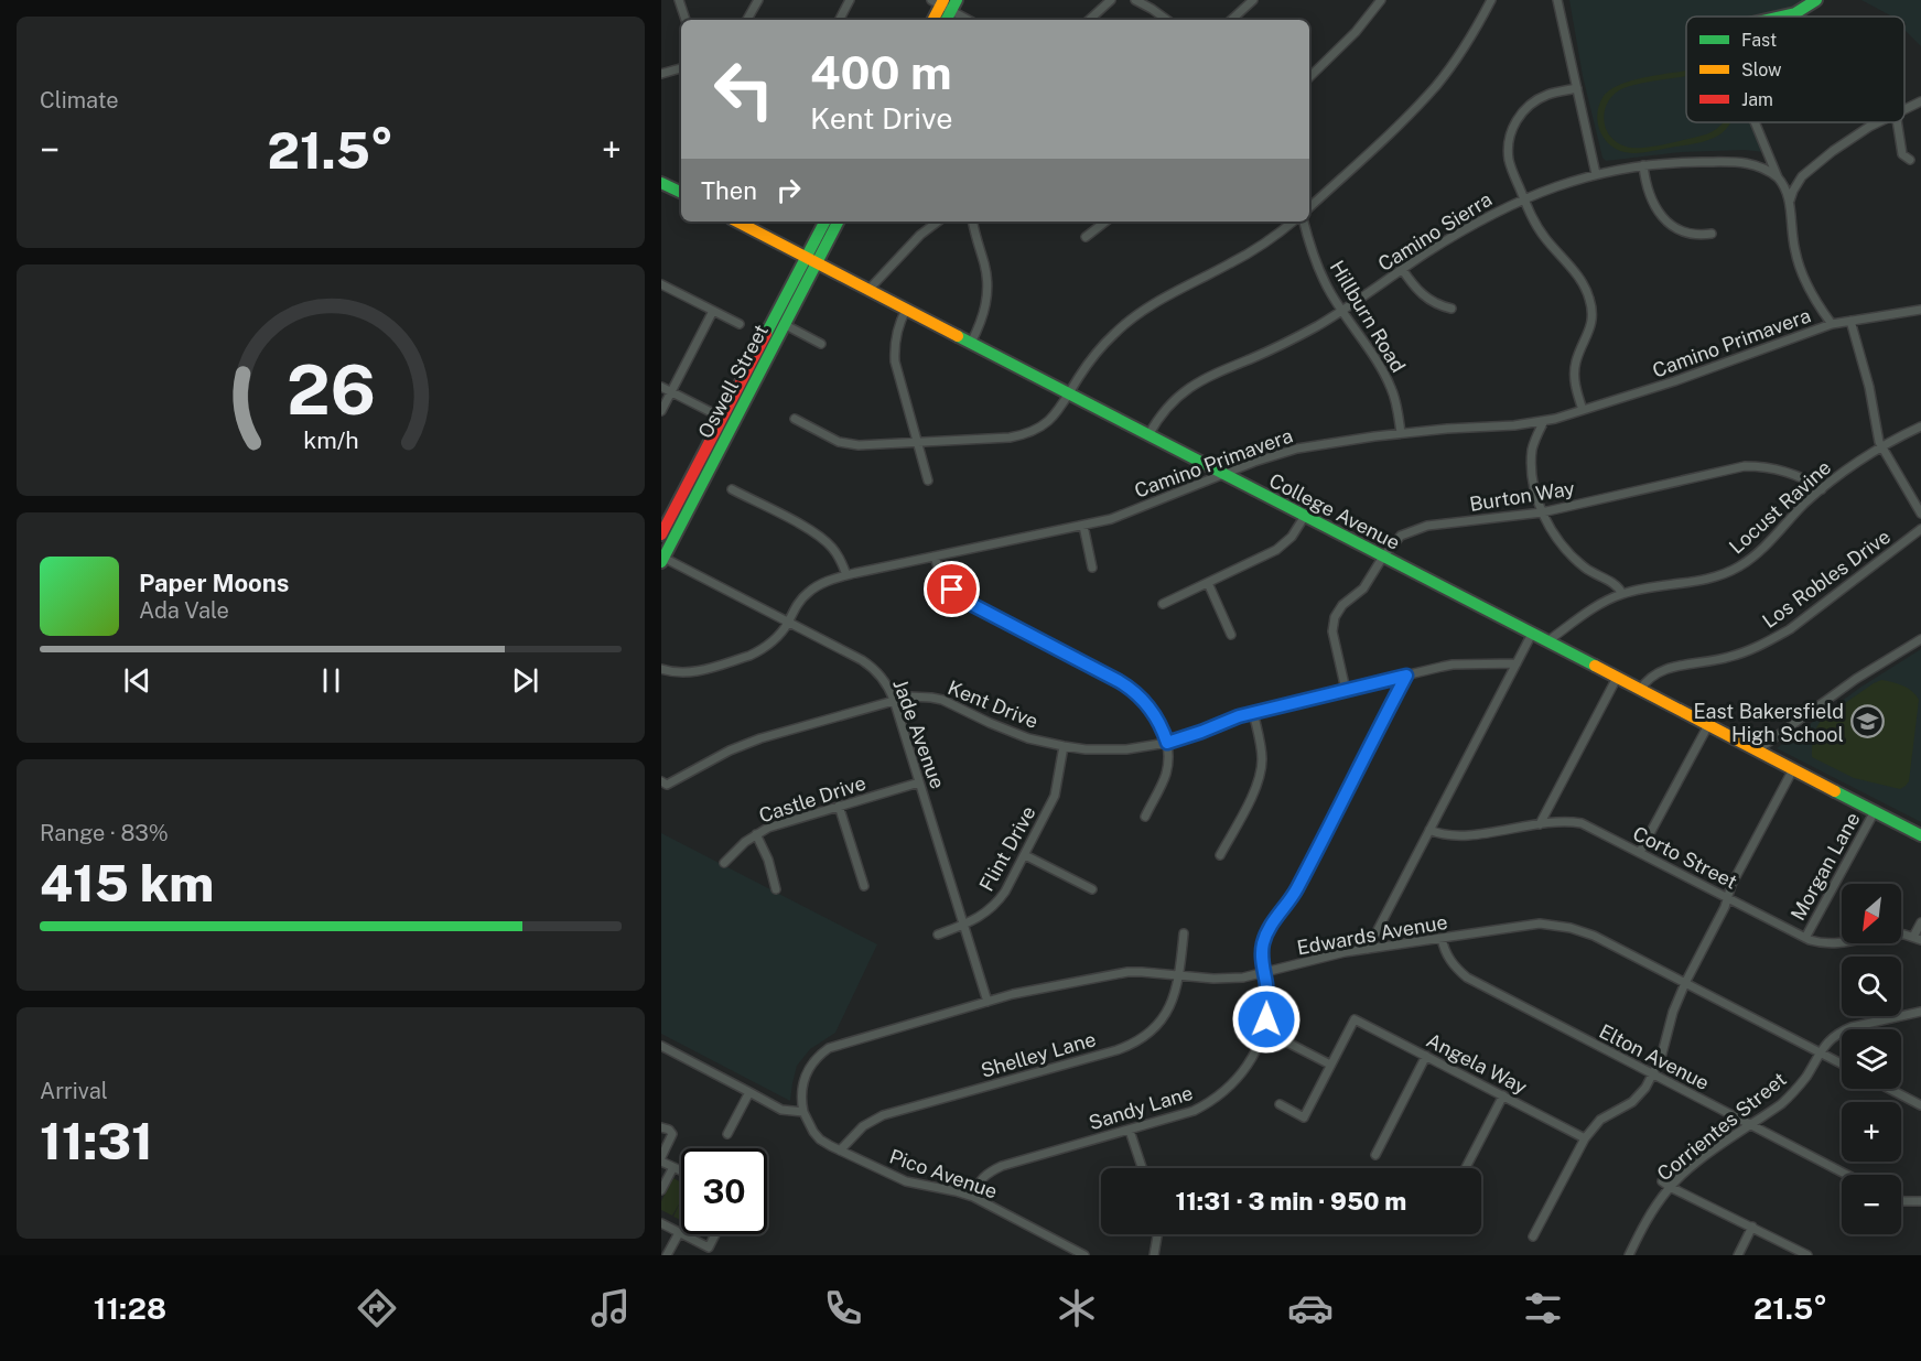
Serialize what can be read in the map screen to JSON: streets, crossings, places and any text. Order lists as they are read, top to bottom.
{
  "streets": {
    "street": [
      "Camino Sierra",
      "Hillburn Road",
      "Camino Primavera",
      "Oswell Street",
      "Burton Way",
      "Locust Ravine",
      "College Avenue",
      "Los Robles Drive",
      "Kent Drive",
      "Jade Avenue",
      "Castle Drive",
      "Flint Drive",
      "Corto Street",
      "Morgan Lane",
      "Edwards Avenue",
      "Shelley Lane",
      "Elton Avenue",
      "Angela Way",
      "Sandy Lane",
      "Corrientes Street",
      "Pico Avenue"
    ]
  },
  "crossings": [
    ["Camino Sierra", "Hillburn Road"],
    ["Camino Sierra", "College Avenue"],
    ["Hillburn Road", "Camino Primavera"],
    ["Camino Primavera", "College Avenue"],
    ["Camino Primavera", "Jade Avenue"],
    ["Oswell Street", "College Avenue"],
    ["Oswell Street", "Jade Avenue"],
    ["Burton Way", "Locust Ravine"],
    ["Burton Way", "College Avenue"],
    ["Burton Way", "Kent Drive"],
    ["Locust Ravine", "College Avenue"],
    ["College Avenue", "Los Robles Drive"],
    ["College Avenue", "Morgan Lane"],
    ["Kent Drive", "Jade Avenue"],
    ["Kent Drive", "Flint Drive"],
    ["Kent Drive", "Sandy Lane"],
    ["Jade Avenue", "Castle Drive"],
    ["Jade Avenue", "Flint Drive"],
    ["Jade Avenue", "Edwards Avenue"],
    ["Corto Street", "Morgan Lane"],
    ["Edwards Avenue", "Shelley Lane"],
    ["Edwards Avenue", "Elton Avenue"],
    ["Edwards Avenue", "Sandy Lane"],
    ["Edwards Avenue", "Corrientes Street"],
    ["Edwards Avenue", "Pico Avenue"],
    ["Shelley Lane", "Pico Avenue"],
    ["Elton Avenue", "Corrientes Street"],
    ["Sandy Lane", "Pico Avenue"]
  ],
  "places": {
    "school or university": ["East Bakersfield High School"]
  },
  "legend": ["Fast", "Slow", "Jam"],
  "north": "bottom left",
  "page": {
    "tile": [
      "Climate",
      ["Range · 83%", "415 km"],
      ["Arrival", "11:31"]
    ],
    "turn": ["400 m", "Kent Drive"],
    "heat": ["−", "21.5°", "+"],
    "then": "Then",
    "song": ["Paper Moons", "Ada Vale"],
    "map_buttons": ["+", "−"],
    "limit": "30",
    "trip": "11:31 · 3 min · 950 m",
    "tabs": ["11:28", "21.5°"],
    "gauge": ["26", "km/h"]
  }
}
